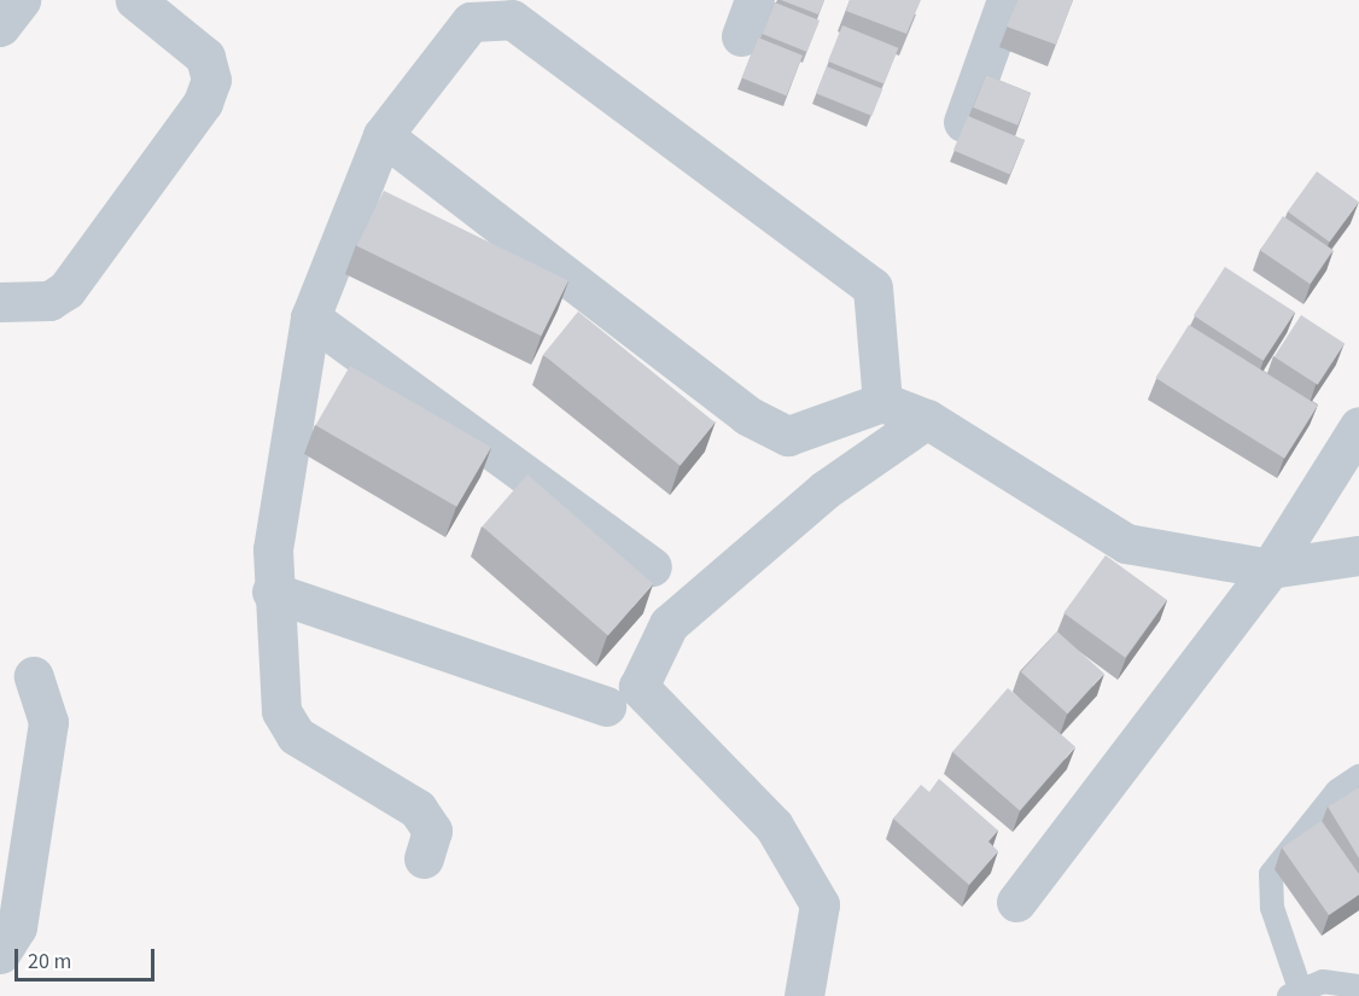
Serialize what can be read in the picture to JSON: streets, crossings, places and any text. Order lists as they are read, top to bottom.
{
  "scale_bar": "20 m"
}
